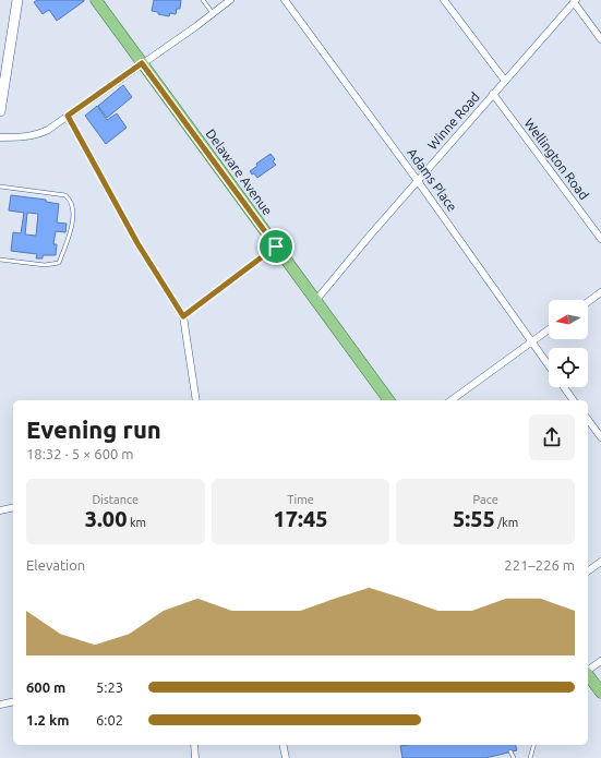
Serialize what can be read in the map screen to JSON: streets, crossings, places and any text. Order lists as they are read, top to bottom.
{
  "streets": {
    "main road": ["Delaware Avenue"],
    "street": ["Winne Road", "Wellington Road", "Adams Place"]
  },
  "crossings": [
    ["Winne Road", "Wellington Road"],
    ["Winne Road", "Delaware Avenue"],
    ["Winne Road", "Adams Place"]
  ],
  "north": "left",
  "page": {
    "heading": ["Evening run", "18:32 · 5 × 600 m"],
    "stats": [
      ["Distance", "3.00 km"],
      ["Time", "17:45"],
      ["Pace", "5:55 /km"]
    ],
    "chart": ["Elevation", "221–226 m"],
    "list": [
      {
        "name": "600 m",
        "note": "5:23"
      },
      {
        "name": "1.2 km",
        "note": "6:02"
      }
    ]
  }
}
